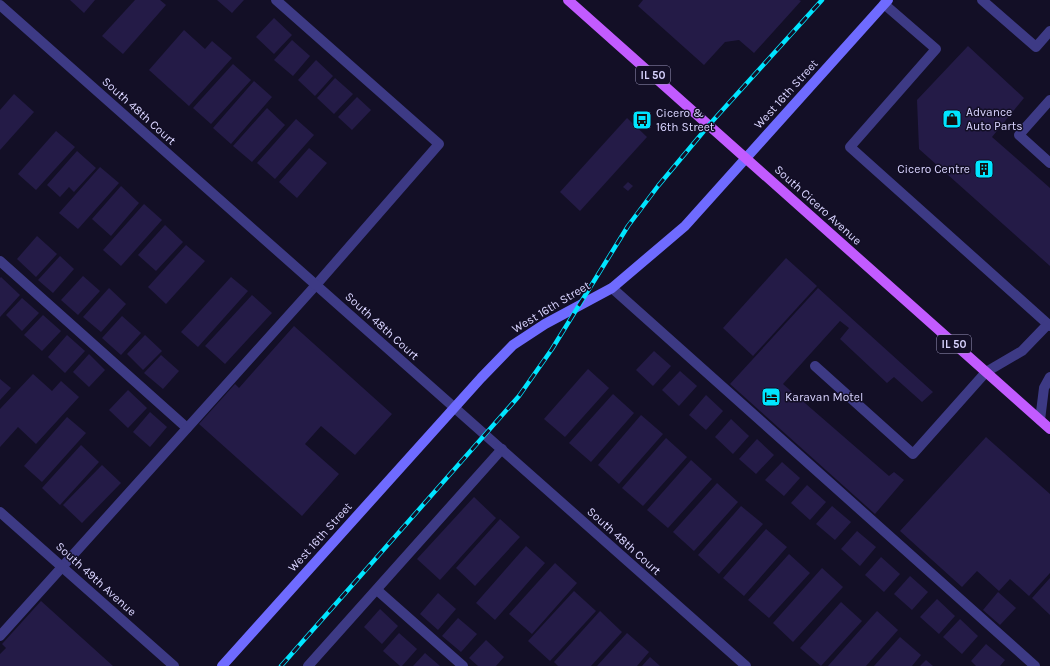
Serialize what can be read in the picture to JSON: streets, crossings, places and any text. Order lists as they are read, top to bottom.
{
  "streets": {
    "main road": ["IL 50", "South Cicero Avenue"],
    "street": ["West 16th Street", "South 48th Court", "South 49th Avenue"]
  },
  "crossings": [
    ["West 16th Street", "South 48th Court"],
    ["West 16th Street", "South Cicero Avenue"]
  ],
  "places": {
    "shop": ["Advance Auto Parts"],
    "bus stop": ["Cicero & 16th Street"],
    "building": ["Cicero Centre"],
    "hotel": ["Karavan Motel"]
  }
}
